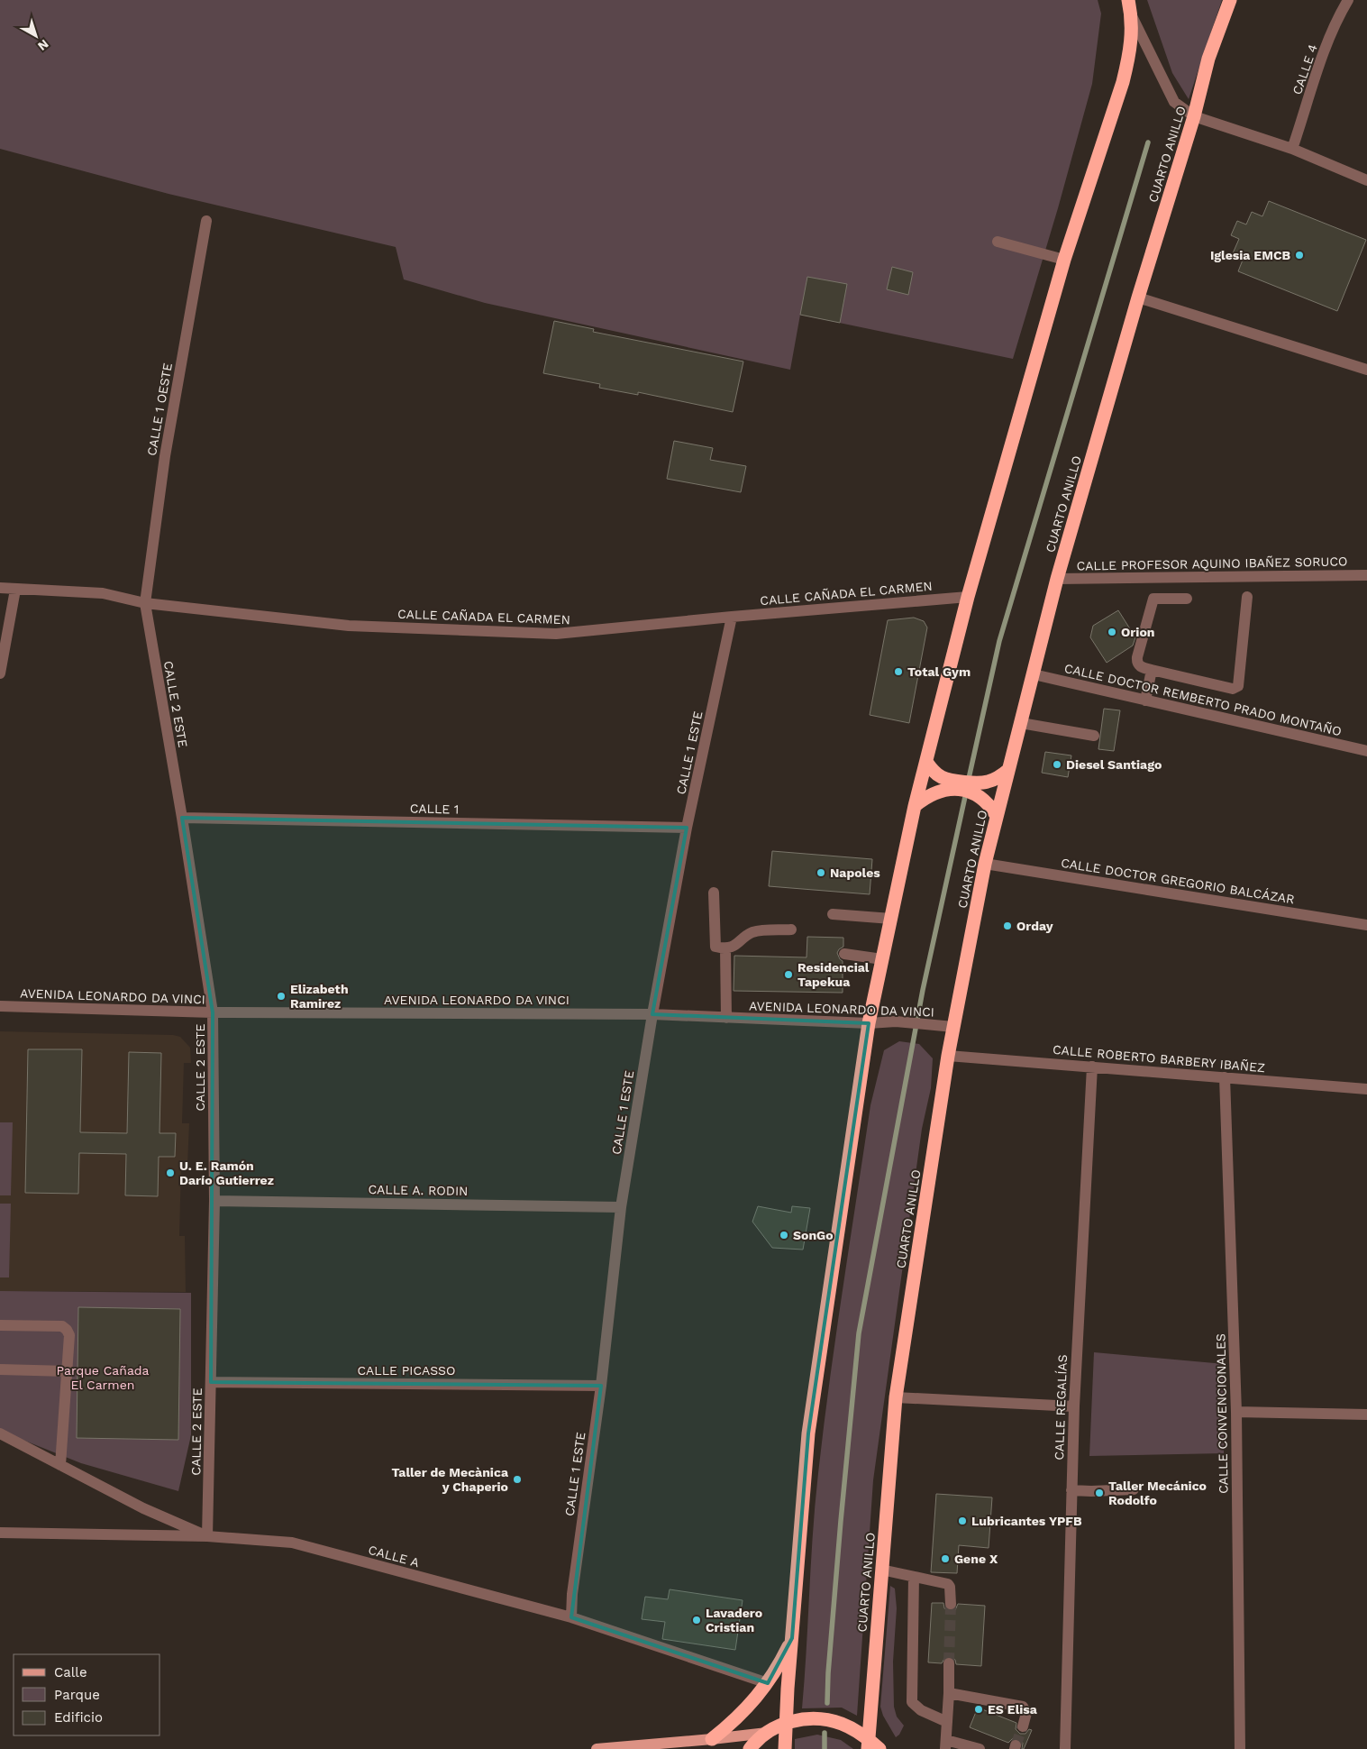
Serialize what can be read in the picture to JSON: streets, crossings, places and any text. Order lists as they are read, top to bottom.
{
  "streets": {
    "highway": ["CUARTO ANILLO"],
    "street": [
      "CALLE 4",
      "CALLE 1 OESTE",
      "CALLE PROFESOR AQUINO IBAÑEZ SORUCO",
      "CALLE CAÑADA EL CARMEN",
      "CALLE DOCTOR REMBERTO PRADO MONTAÑO",
      "CALLE 2 ESTE",
      "CALLE 1 ESTE",
      "CALLE 1",
      "CALLE DOCTOR GREGORIO BALCÁZAR",
      "AVENIDA LEONARDO DA VINCI",
      "CALLE ROBERTO BARBERY IBAÑEZ",
      "CALLE A. RODIN",
      "CALLE PICASSO",
      "CALLE REGALÍAS",
      "CALLE CONVENCIONALES",
      "CALLE A"
    ]
  },
  "crossings": [
    ["CUARTO ANILLO", "CALLE PROFESOR AQUINO IBAÑEZ SORUCO"],
    ["CUARTO ANILLO", "CALLE DOCTOR REMBERTO PRADO MONTAÑO"],
    ["CUARTO ANILLO", "CALLE DOCTOR GREGORIO BALCÁZAR"],
    ["CUARTO ANILLO", "AVENIDA LEONARDO DA VINCI"],
    ["CUARTO ANILLO", "CALLE ROBERTO BARBERY IBAÑEZ"],
    ["CALLE 1 OESTE", "CALLE CAÑADA EL CARMEN"],
    ["CALLE 1 OESTE", "CALLE 2 ESTE"],
    ["CALLE CAÑADA EL CARMEN", "CALLE 2 ESTE"],
    ["CALLE CAÑADA EL CARMEN", "CALLE 1 ESTE"],
    ["CALLE 2 ESTE", "CALLE 1"],
    ["CALLE 2 ESTE", "AVENIDA LEONARDO DA VINCI"],
    ["CALLE 2 ESTE", "CALLE A. RODIN"],
    ["CALLE 2 ESTE", "CALLE PICASSO"],
    ["CALLE 2 ESTE", "CALLE A"],
    ["CALLE 1 ESTE", "CALLE 1"],
    ["CALLE 1 ESTE", "AVENIDA LEONARDO DA VINCI"],
    ["CALLE 1 ESTE", "CALLE A. RODIN"],
    ["CALLE 1 ESTE", "CALLE PICASSO"],
    ["CALLE 1 ESTE", "CALLE A"],
    ["CALLE ROBERTO BARBERY IBAÑEZ", "CALLE REGALÍAS"],
    ["CALLE ROBERTO BARBERY IBAÑEZ", "CALLE CONVENCIONALES"]
  ],
  "parks": ["Parque Cañada El Carmen"],
  "places": [
    "Iglesia EMCB",
    "Orion",
    "Total Gym",
    "Diesel Santiago",
    "Napoles",
    "Orday",
    "Residencial Tapekua",
    "Elizabeth Ramirez",
    "U. E. Ramón Darío Gutierrez",
    "SonGo",
    "Taller de Mecànica y Chaperio",
    "Taller Mecánico Rodolfo",
    "Lubricantes YPFB",
    "Gene X",
    "Lavadero Cristian",
    "ES Elisa"
  ],
  "legend": ["Calle", "Parque", "Edificio"],
  "north": "bottom right"
}
